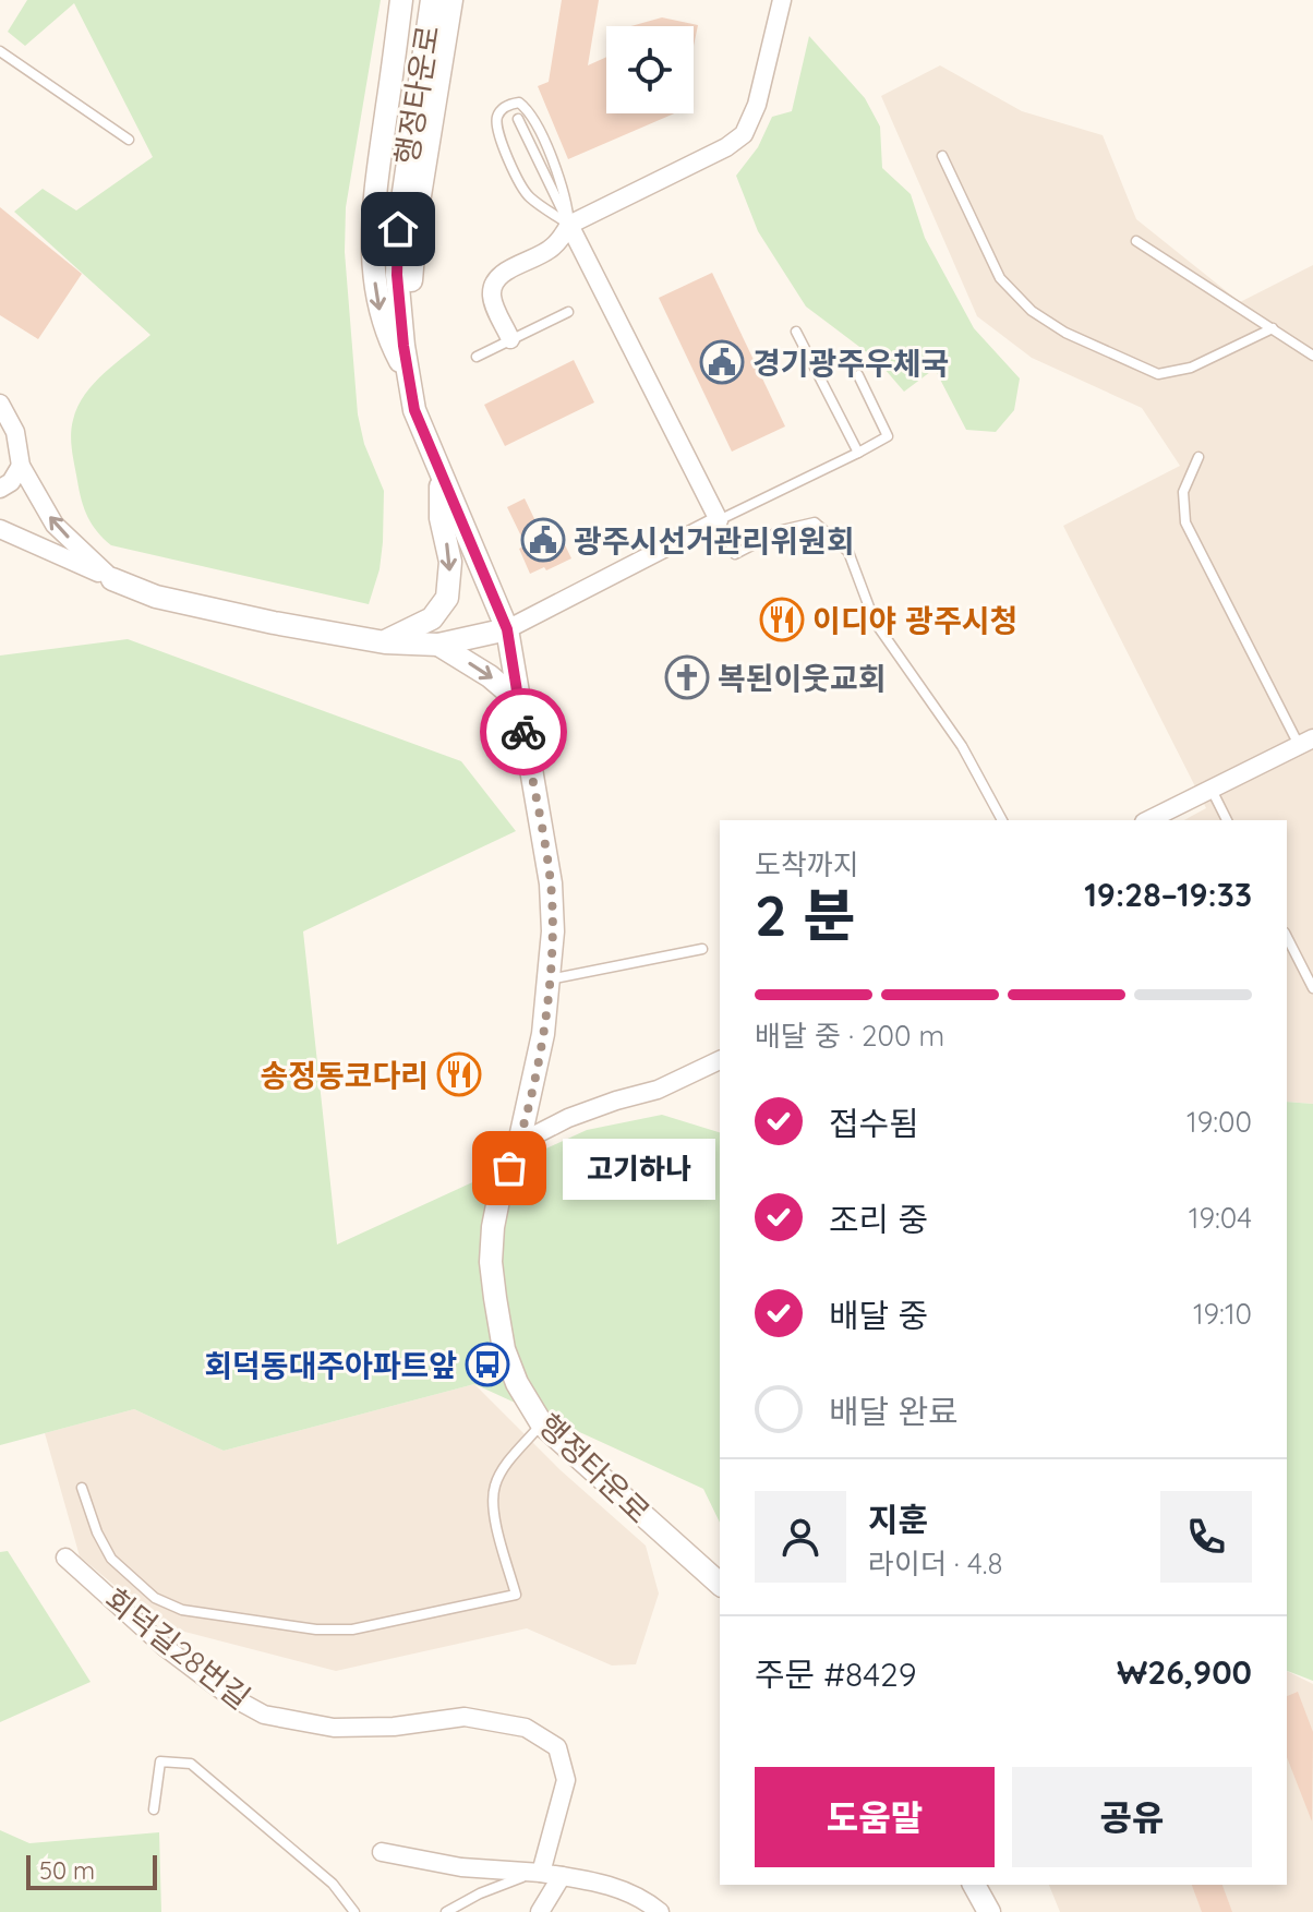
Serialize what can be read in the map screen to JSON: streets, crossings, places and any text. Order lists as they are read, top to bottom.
{
  "streets": {
    "street": ["행정타운로", "회덕길28번길"]
  },
  "places": {
    "public building": ["경기광주우체국", "광주시선거관리위원회"],
    "restaurant": ["이디야 광주시청", "송정동코다리"],
    "church": ["복된이웃교회"],
    "other": ["고기하나"],
    "bus stop": ["회덕동대주아파트앞"]
  },
  "scale_bar": "50 m",
  "page": {
    "heading": ["2 분", "도착까지", "19:28–19:33"],
    "panel": [
      "지훈",
      "라이더 · 4.8",
      "주문 #8429",
      "₩26,900"
    ],
    "bar": "배달 중 · 200 m",
    "list": [
      ["접수됨", "19:00"],
      ["조리 중", "19:04"],
      ["배달 중", "19:10"],
      "배달 완료"
    ],
    "bubble": "고기하나",
    "buttons": ["도움말", "공유"],
    "scale": "50 m"
  }
}
